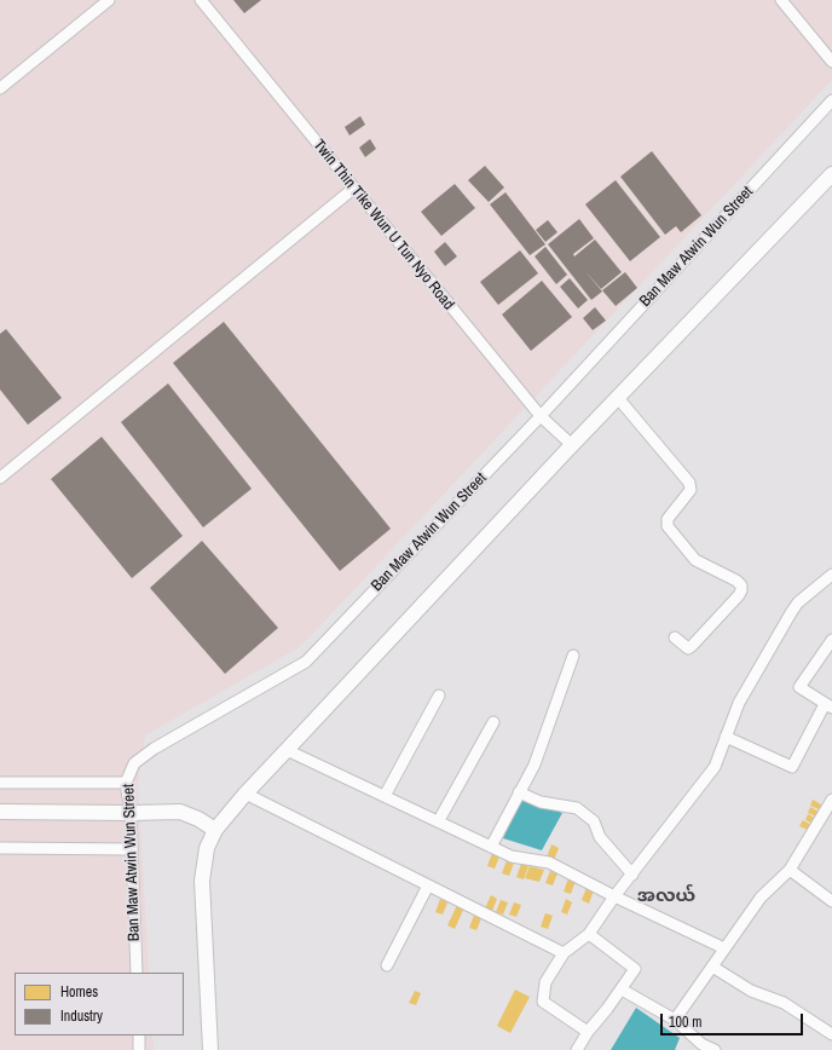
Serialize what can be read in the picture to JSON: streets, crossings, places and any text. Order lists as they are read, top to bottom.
{
  "streets": {
    "street": ["Twin Thin Tike Wun U Tun Nyo Road", "Ban Maw Atwin Wun Street"]
  },
  "crossings": [
    ["Twin Thin Tike Wun U Tun Nyo Road", "Ban Maw Atwin Wun Street"]
  ],
  "districts": ["အလယ်"],
  "legend": ["Homes", "Industry"],
  "scale_bar": "100 m"
}
